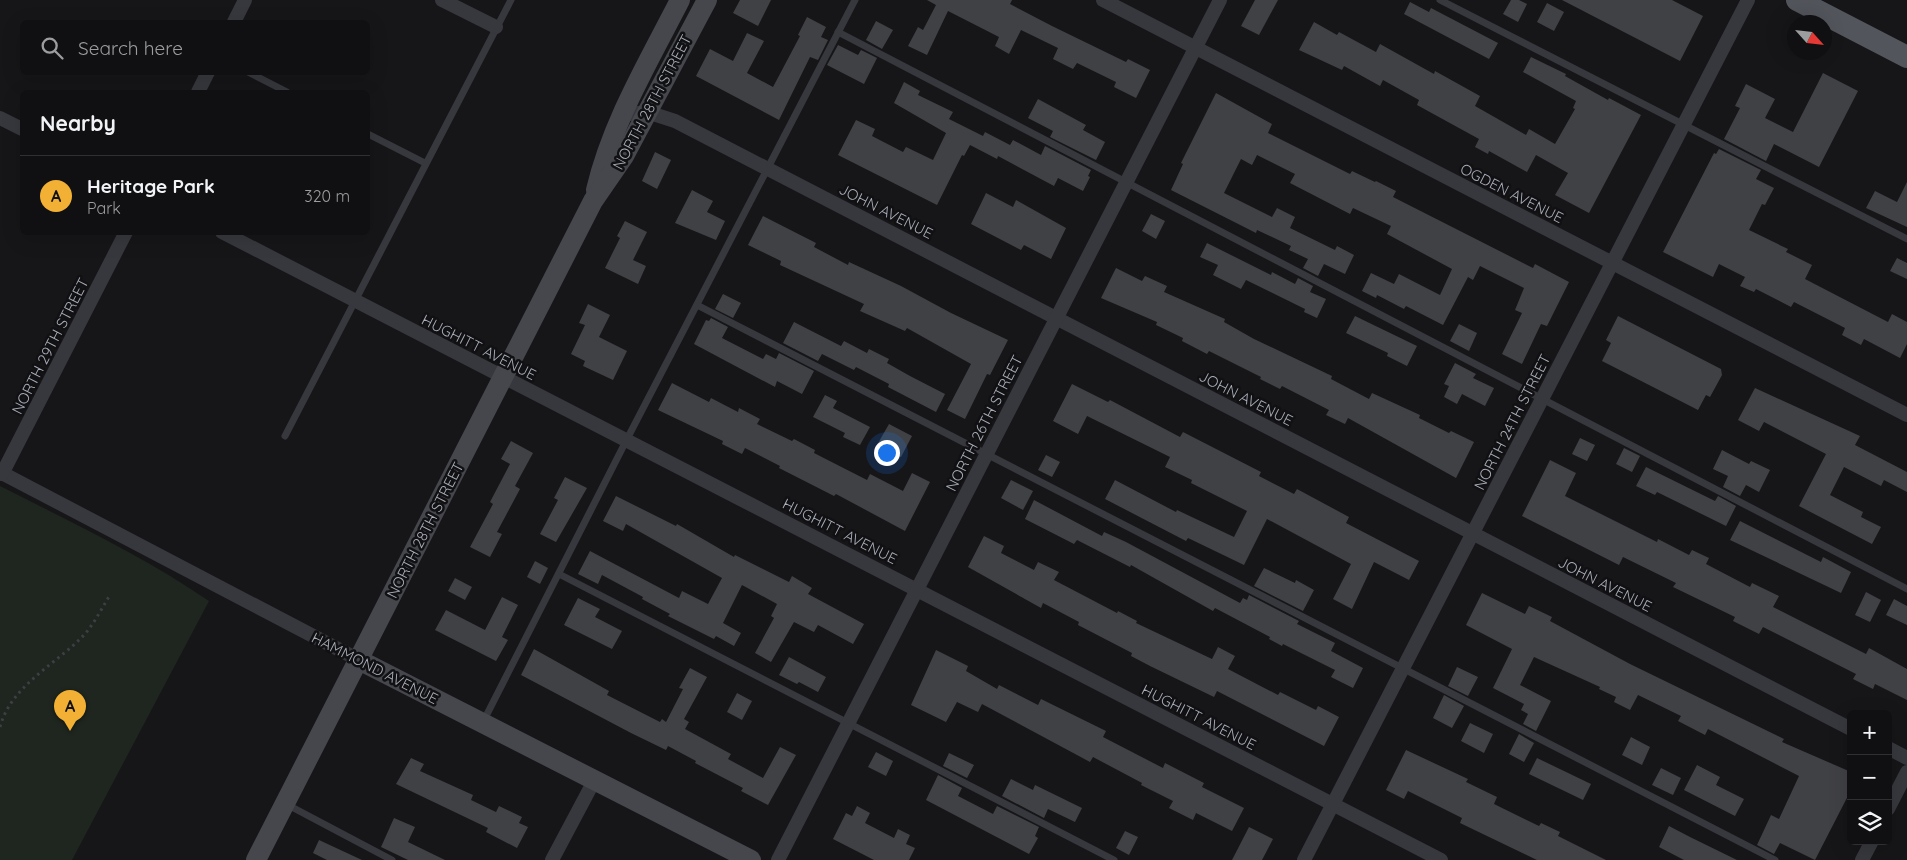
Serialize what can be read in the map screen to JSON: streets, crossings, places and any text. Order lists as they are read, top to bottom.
{
  "streets": {
    "main road": ["NORTH 28TH STREET", "HAMMOND AVENUE"],
    "street": [
      "OGDEN AVENUE",
      "JOHN AVENUE",
      "NORTH 29TH STREET",
      "HUGHITT AVENUE",
      "NORTH 24TH STREET",
      "NORTH 26TH STREET"
    ]
  },
  "crossings": [
    ["NORTH 28TH STREET", "JOHN AVENUE"],
    ["NORTH 28TH STREET", "HUGHITT AVENUE"],
    ["NORTH 28TH STREET", "HAMMOND AVENUE"],
    ["OGDEN AVENUE", "NORTH 24TH STREET"],
    ["OGDEN AVENUE", "NORTH 26TH STREET"],
    ["JOHN AVENUE", "NORTH 24TH STREET"],
    ["JOHN AVENUE", "NORTH 26TH STREET"],
    ["NORTH 29TH STREET", "HAMMOND AVENUE"],
    ["HUGHITT AVENUE", "NORTH 24TH STREET"],
    ["HUGHITT AVENUE", "NORTH 26TH STREET"]
  ],
  "north": "bottom right",
  "page": {
    "search": "Search here",
    "heading": "Nearby",
    "list": [
      {
        "mark": "A",
        "name": "Heritage Park",
        "note": "Park",
        "value": "320 m"
      }
    ],
    "pins": "A",
    "map_buttons": ["+", "−"]
  }
}
